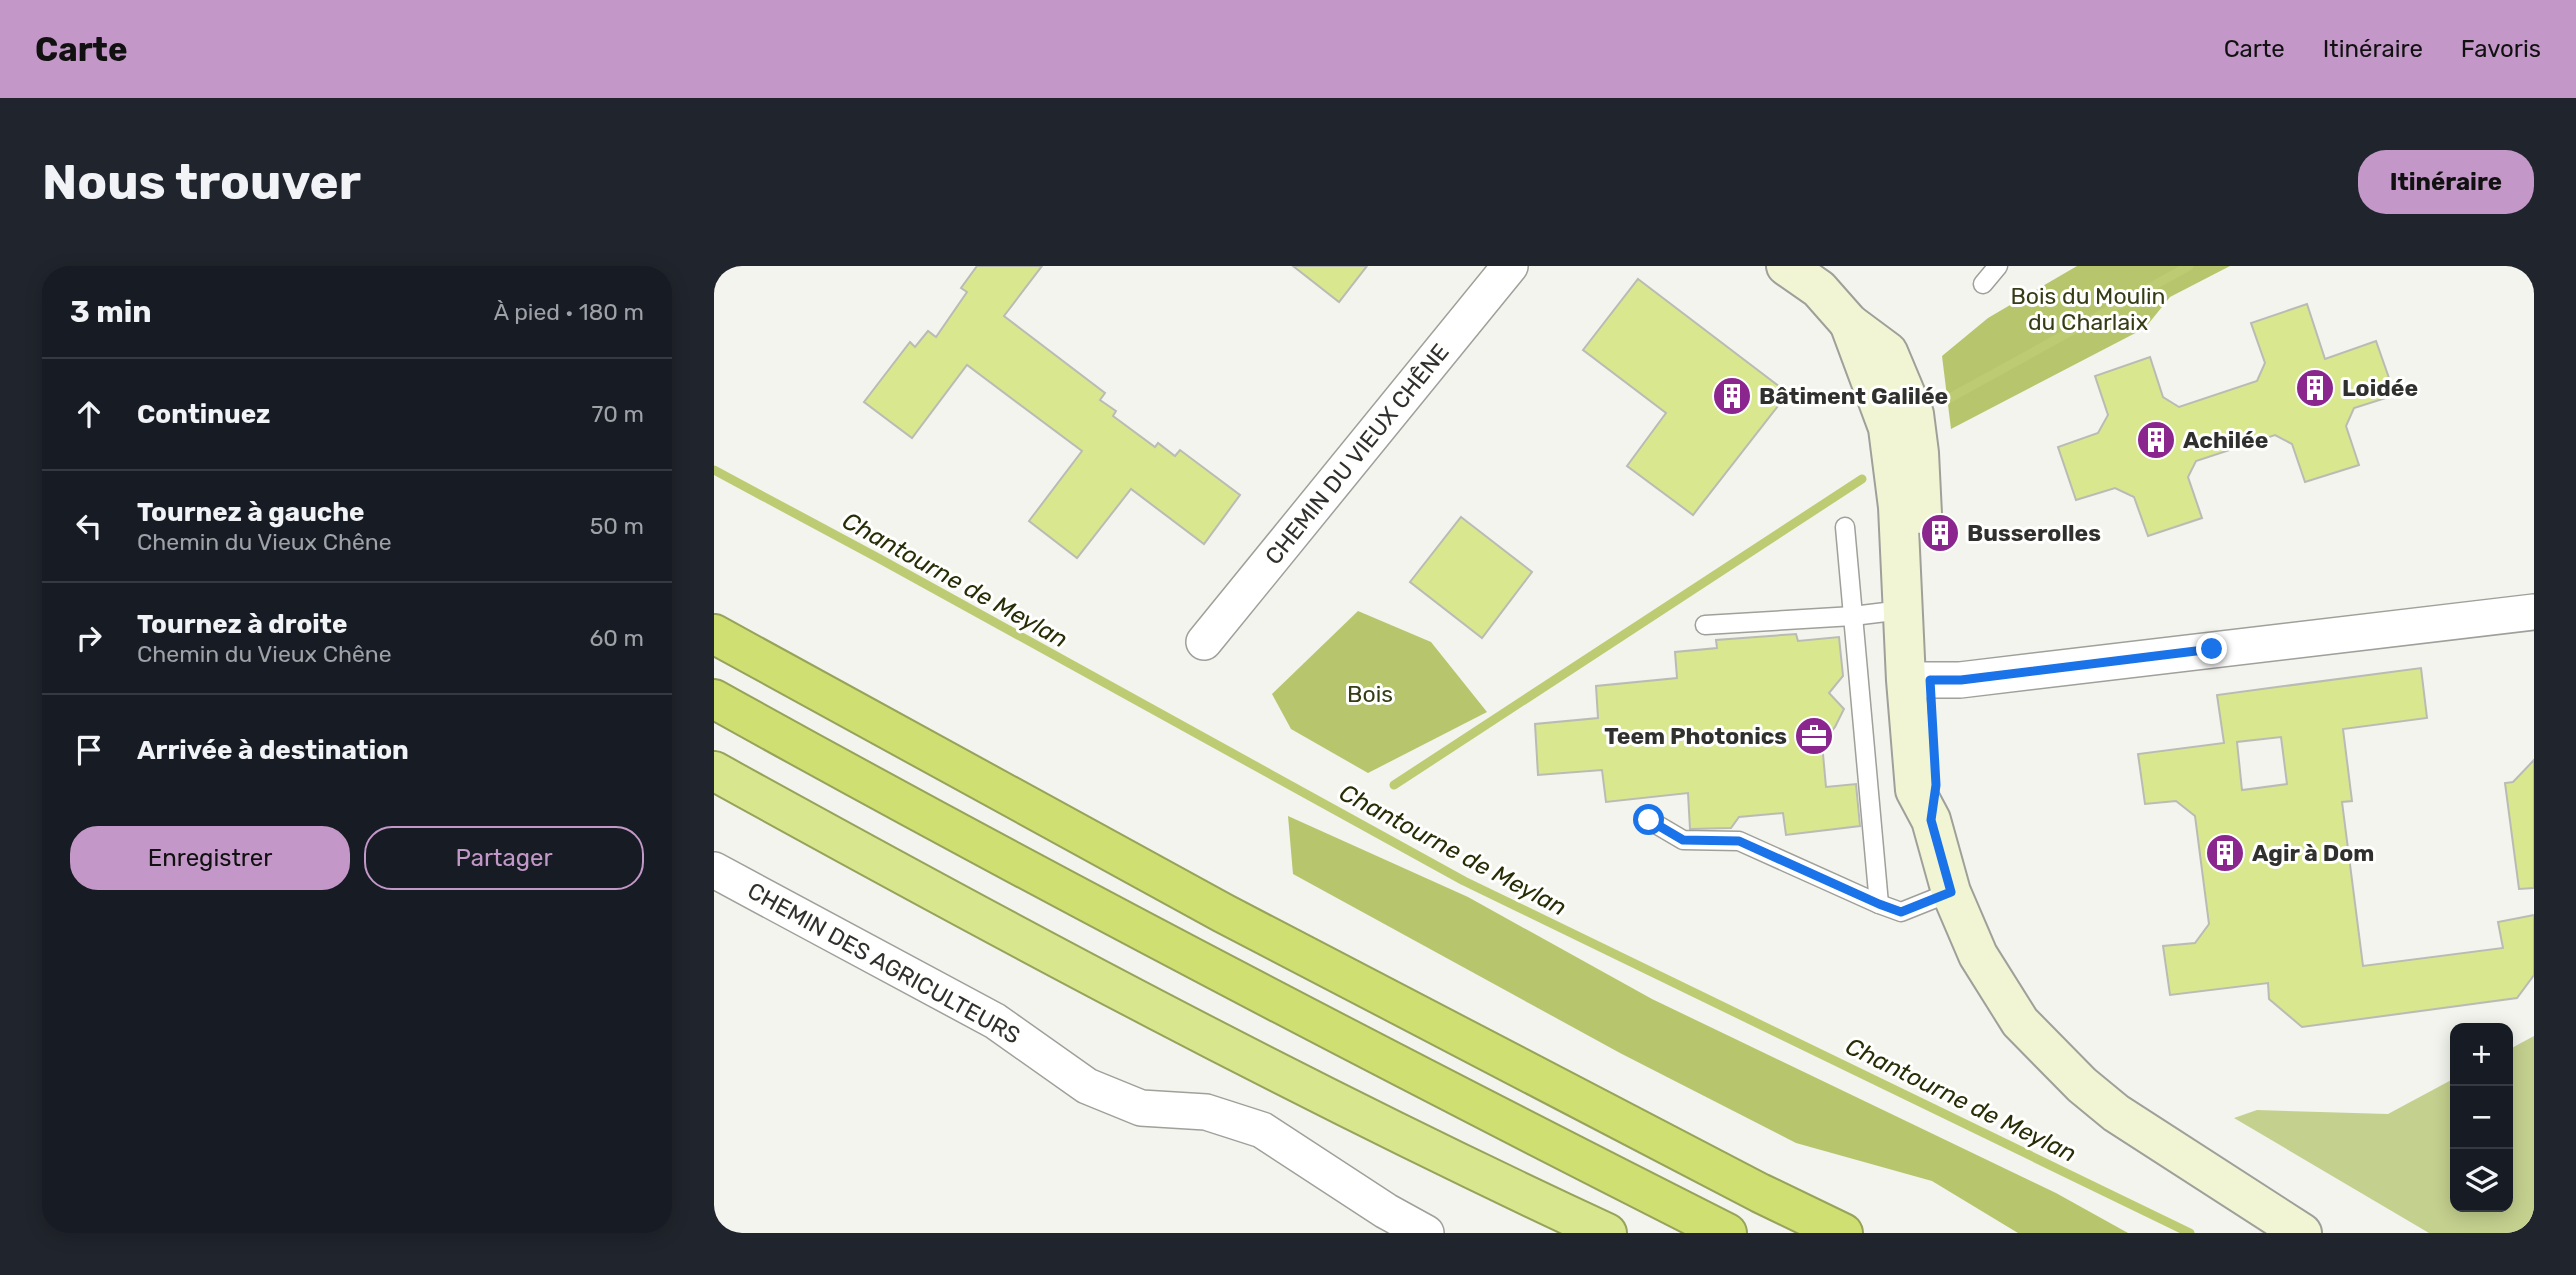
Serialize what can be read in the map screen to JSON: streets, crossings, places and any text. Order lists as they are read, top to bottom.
{
  "streets": {
    "street": ["CHEMIN DU VIEUX CHÊNE", "CHEMIN DES AGRICULTEURS"]
  },
  "water": ["Chantourne de Meylan"],
  "parks": ["Bois du Moulin du Charlaix", "Bois"],
  "places": {
    "building": [
      "Loidée",
      "Bâtiment Galilée",
      "Achilée",
      "Busserolles",
      "Agir à Dom"
    ],
    "office": ["Teem Photonics"]
  },
  "page": {
    "header": "Carte",
    "nav": ["Carte", "Itinéraire", "Favoris"],
    "buttons": [
      "Itinéraire",
      ["Enregistrer", "Partager"]
    ],
    "title": "Nous trouver",
    "heading": ["3 min", "À pied · 180 m"],
    "list": [
      ["Continuez", "70 m"],
      ["Tournez à gauche", "Chemin du Vieux Chêne", "50 m"],
      ["Tournez à droite", "Chemin du Vieux Chêne", "60 m"],
      "Arrivée à destination"
    ],
    "map_buttons": ["+", "−"]
  }
}
